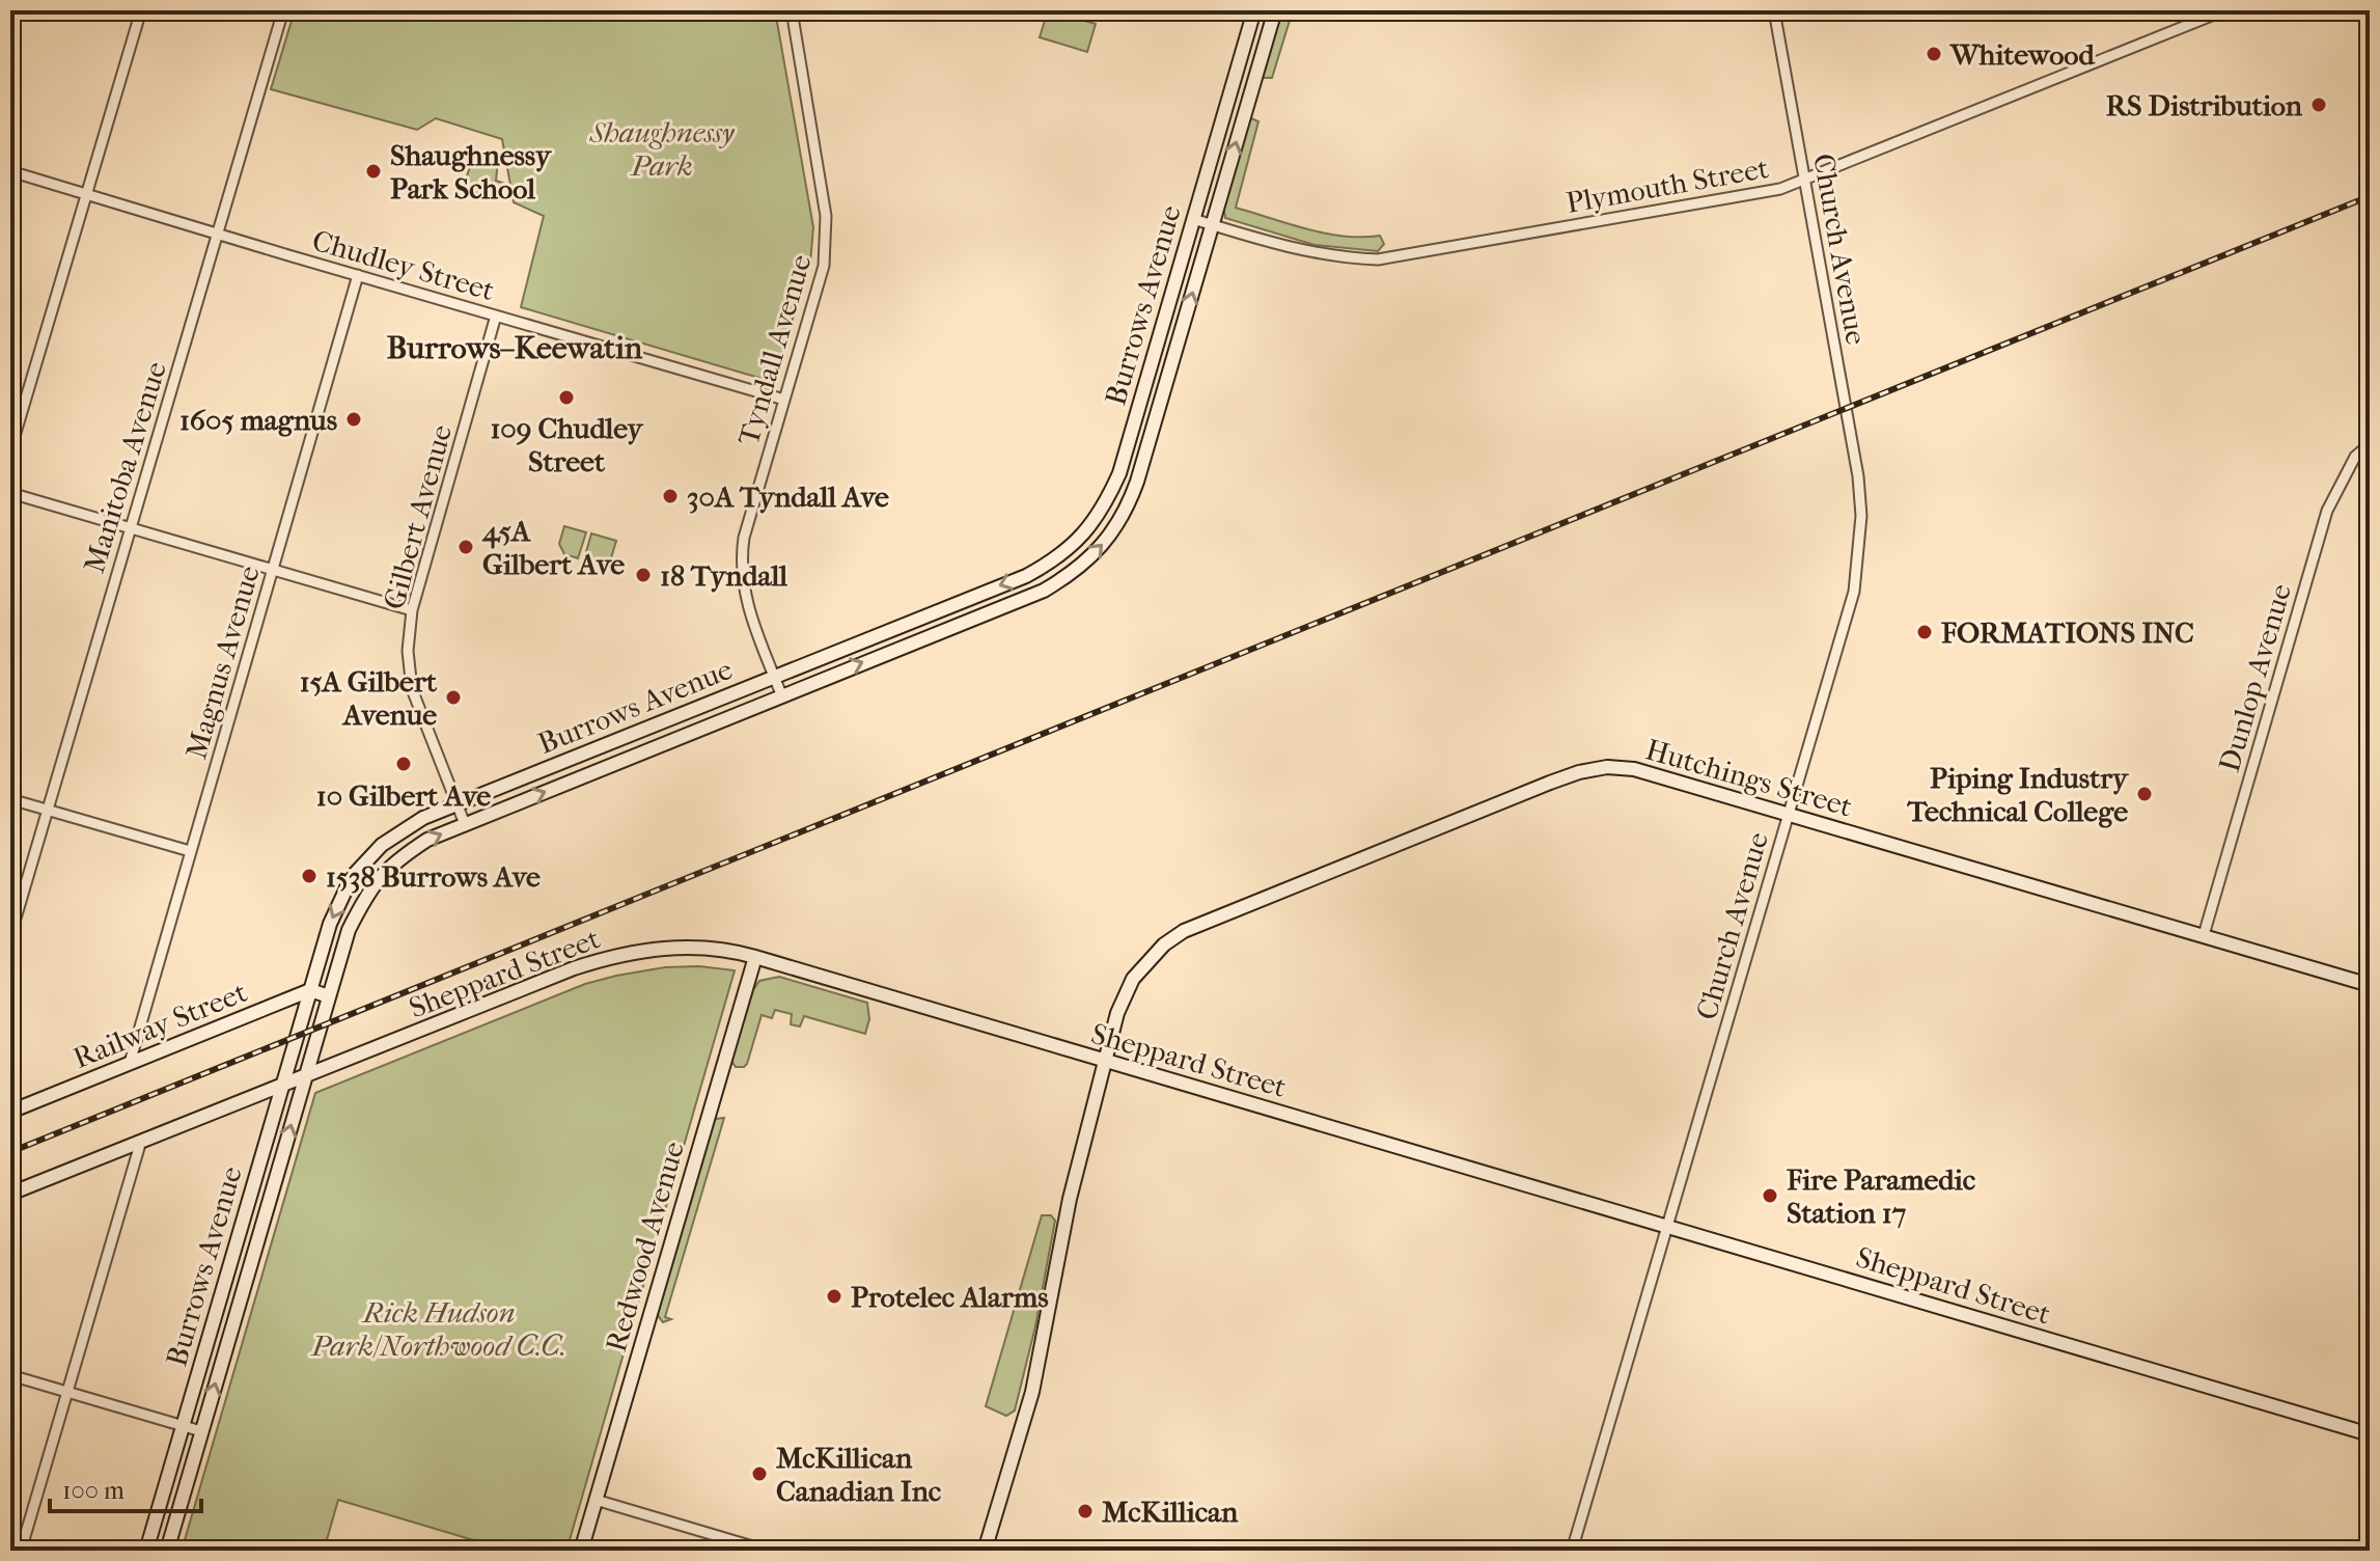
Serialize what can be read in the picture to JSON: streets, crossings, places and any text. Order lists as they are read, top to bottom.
{
  "streets": {
    "street": [
      "Plymouth Street",
      "Church Avenue",
      "Chudley Street",
      "Burrows Avenue",
      "Tyndall Avenue",
      "Manitoba Avenue",
      "Gilbert Avenue",
      "Magnus Avenue",
      "Dunlop Avenue",
      "Hutchings Street",
      "Sheppard Street",
      "Railway Street",
      "Redwood Avenue"
    ]
  },
  "crossings": [
    ["Plymouth Street", "Church Avenue"],
    ["Plymouth Street", "Burrows Avenue"],
    ["Church Avenue", "Hutchings Street"],
    ["Church Avenue", "Sheppard Street"],
    ["Chudley Street", "Tyndall Avenue"],
    ["Chudley Street", "Manitoba Avenue"],
    ["Chudley Street", "Gilbert Avenue"],
    ["Chudley Street", "Magnus Avenue"],
    ["Burrows Avenue", "Tyndall Avenue"],
    ["Burrows Avenue", "Gilbert Avenue"],
    ["Burrows Avenue", "Sheppard Street"],
    ["Burrows Avenue", "Railway Street"],
    ["Magnus Avenue", "Railway Street"],
    ["Dunlop Avenue", "Hutchings Street"],
    ["Hutchings Street", "Sheppard Street"],
    ["Sheppard Street", "Redwood Avenue"]
  ],
  "districts": ["Burrows–Keewatin"],
  "parks": ["Shaughnessy Park", "Rick Hudson Park/Northwood C.C."],
  "places": [
    "Whitewood",
    "RS Distribution",
    "Shaughnessy Park School",
    "109 Chudley Street",
    "1605 magnus",
    "30A Tyndall Ave",
    "45A Gilbert Ave",
    "18 Tyndall",
    "FORMATIONS INC",
    "15A Gilbert Avenue",
    "10 Gilbert Ave",
    "Piping Industry Technical College",
    "1538 Burrows Ave",
    "Fire Paramedic Station 17",
    "Protelec Alarms",
    "McKillican Canadian Inc",
    "McKillican"
  ],
  "scale_bar": "100 m"
}
